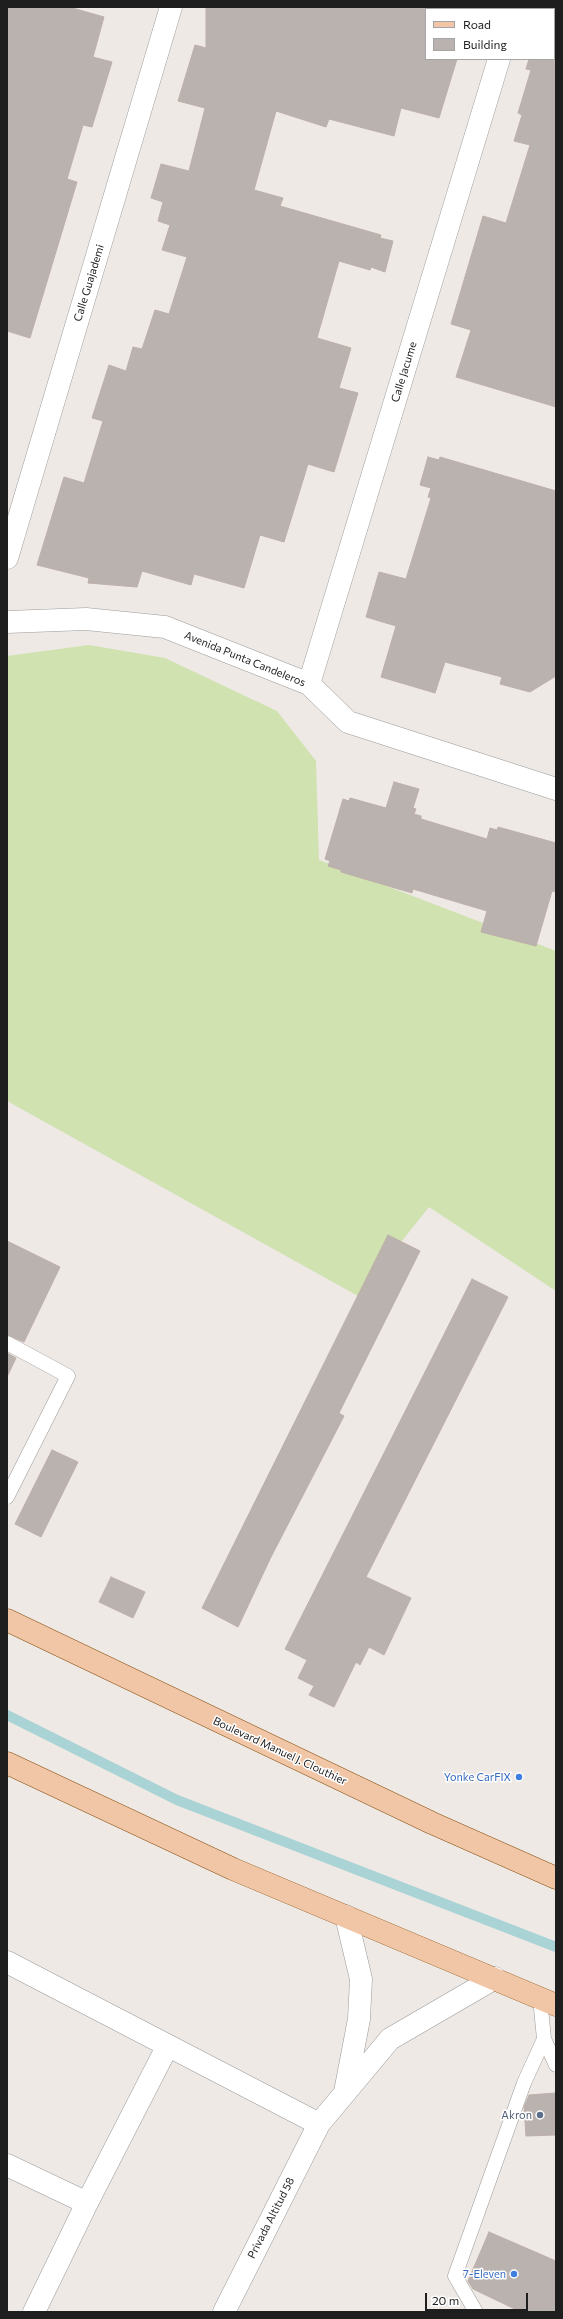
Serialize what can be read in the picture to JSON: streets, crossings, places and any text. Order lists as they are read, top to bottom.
{
  "streets": {
    "main road": ["Boulevard Manuel J. Clouthier"],
    "street": [
      "Calle Guajademi",
      "Calle Jacume",
      "Avenida Punta Candeleros",
      "Privada Altitud 58"
    ]
  },
  "crossings": [
    ["Calle Jacume", "Avenida Punta Candeleros"]
  ],
  "places": ["Yonke CarFIX", "Akron", "7-Eleven"],
  "legend": ["Road", "Building"],
  "scale_bar": "20 m"
}
